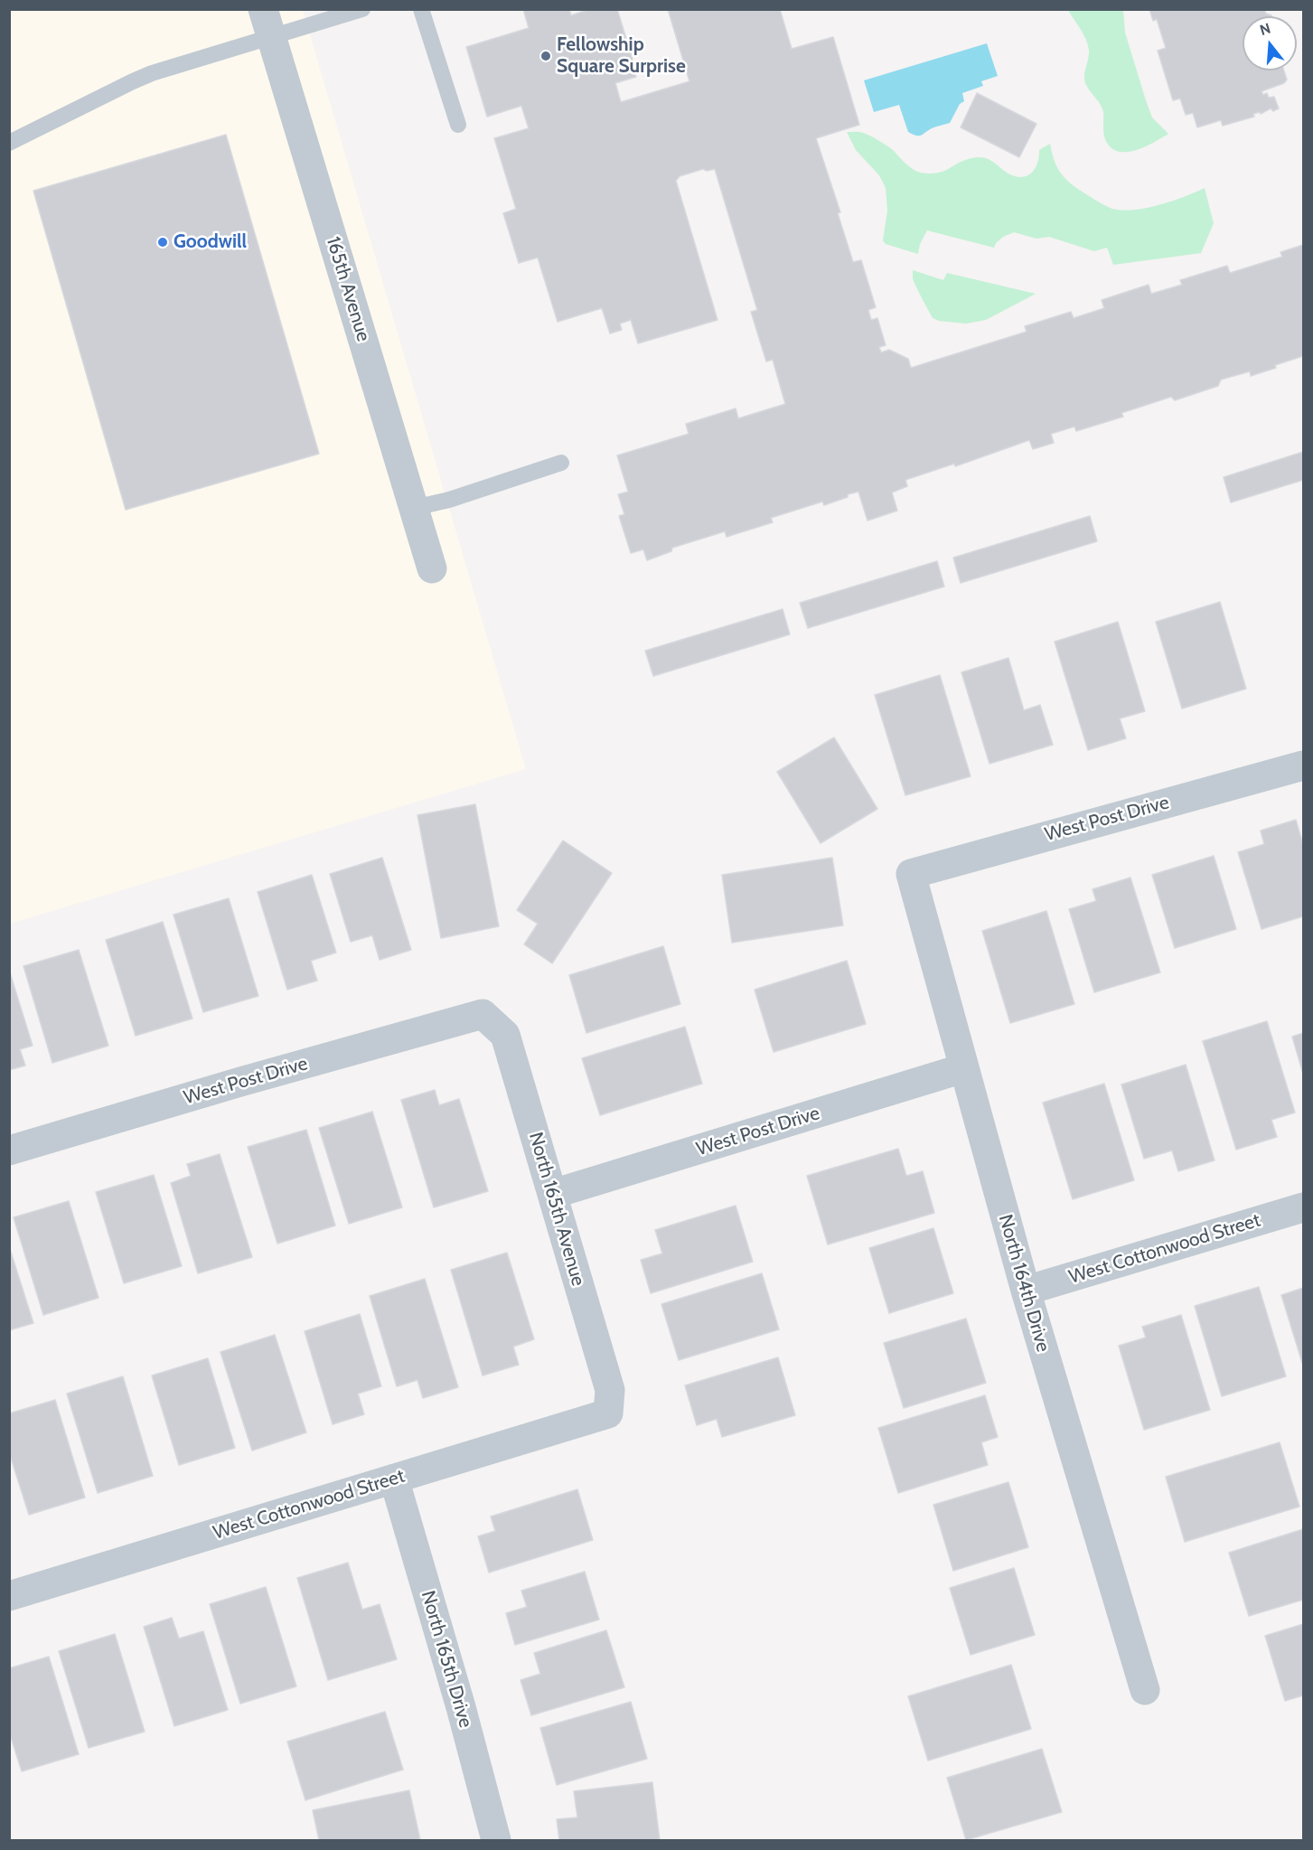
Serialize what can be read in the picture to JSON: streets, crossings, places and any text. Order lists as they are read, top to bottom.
{
  "streets": {
    "street": [
      "165th Avenue",
      "West Post Drive",
      "North 165th Avenue",
      "West Cottonwood Street",
      "North 164th Drive",
      "North 165th Drive"
    ]
  },
  "crossings": [
    ["West Post Drive", "North 165th Avenue"],
    ["West Post Drive", "North 164th Drive"],
    ["North 165th Avenue", "West Cottonwood Street"],
    ["West Cottonwood Street", "North 164th Drive"],
    ["West Cottonwood Street", "North 165th Drive"]
  ],
  "places": ["Fellowship Square Surprise", "Goodwill"],
  "north": "top"
}
